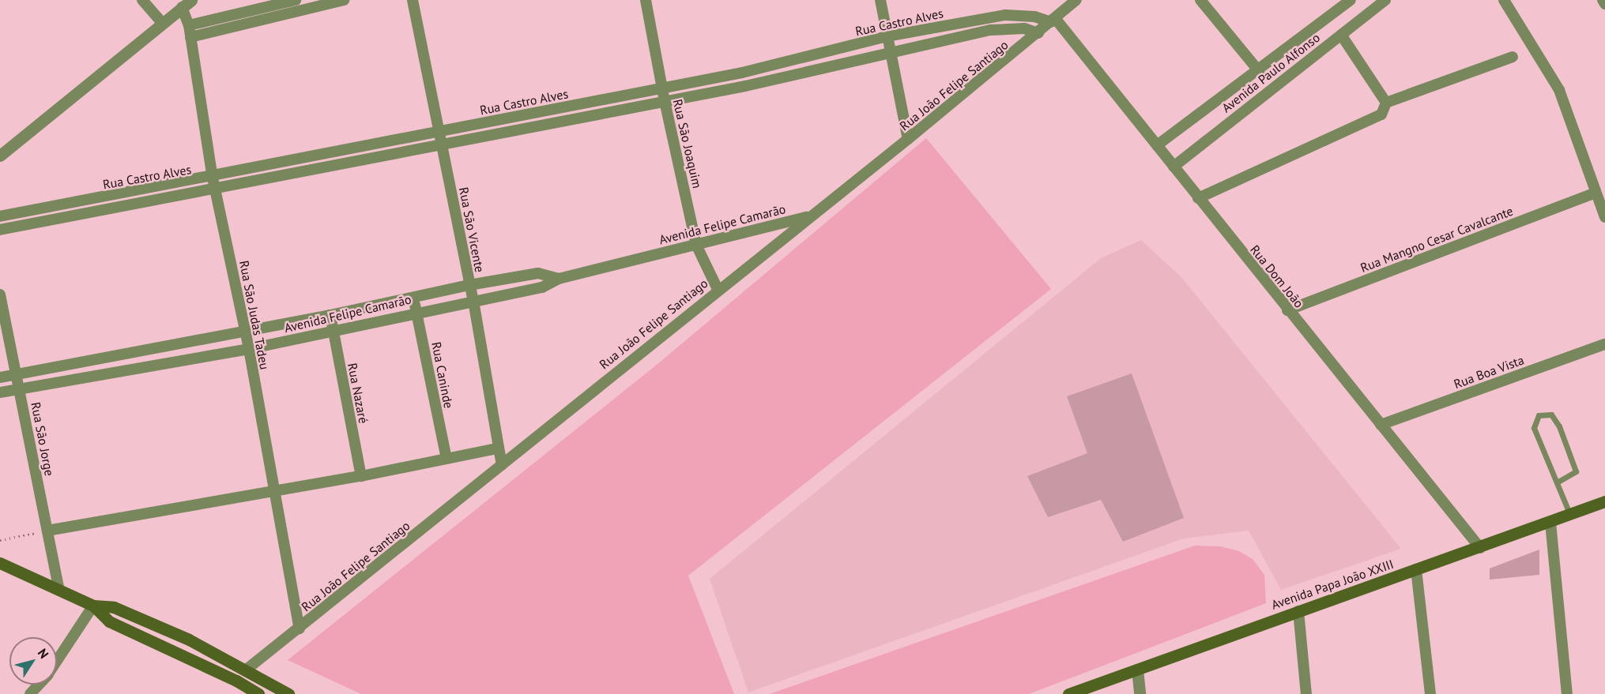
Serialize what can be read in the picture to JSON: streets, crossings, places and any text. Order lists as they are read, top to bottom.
{
  "streets": {
    "main road": ["Avenida Papa João XXIII"],
    "street": [
      "Rua Castro Alves",
      "Avenida Paulo Alfonso",
      "Rua João Felipe Santiago",
      "Rua São Joaquim",
      "Avenida Felipe Camarão",
      "Rua São Vicente",
      "Rua Mangno Cesar Cavalcante",
      "Rua Dom João",
      "Rua São Judas Tadeu",
      "Rua Boa Vista",
      "Rua Caninde",
      "Rua Nazaré",
      "Rua São Jorge"
    ]
  },
  "crossings": [
    ["Rua Castro Alves", "Rua João Felipe Santiago"],
    ["Rua Castro Alves", "Rua São Joaquim"],
    ["Rua Castro Alves", "Rua São Vicente"],
    ["Rua Castro Alves", "Rua Dom João"],
    ["Rua Castro Alves", "Rua São Judas Tadeu"],
    ["Avenida Paulo Alfonso", "Rua Dom João"],
    ["Rua João Felipe Santiago", "Rua São Joaquim"],
    ["Rua João Felipe Santiago", "Avenida Felipe Camarão"],
    ["Rua João Felipe Santiago", "Rua São Vicente"],
    ["Rua João Felipe Santiago", "Rua Dom João"],
    ["Rua João Felipe Santiago", "Rua São Judas Tadeu"],
    ["Rua São Joaquim", "Avenida Felipe Camarão"],
    ["Avenida Felipe Camarão", "Rua São Vicente"],
    ["Avenida Felipe Camarão", "Rua São Judas Tadeu"],
    ["Avenida Felipe Camarão", "Rua Caninde"],
    ["Avenida Felipe Camarão", "Rua Nazaré"],
    ["Avenida Felipe Camarão", "Rua São Jorge"],
    ["Rua Mangno Cesar Cavalcante", "Rua Dom João"],
    ["Rua Dom João", "Rua Boa Vista"],
    ["Rua Dom João", "Avenida Papa João XXIII"]
  ],
  "north": "top right"
}
